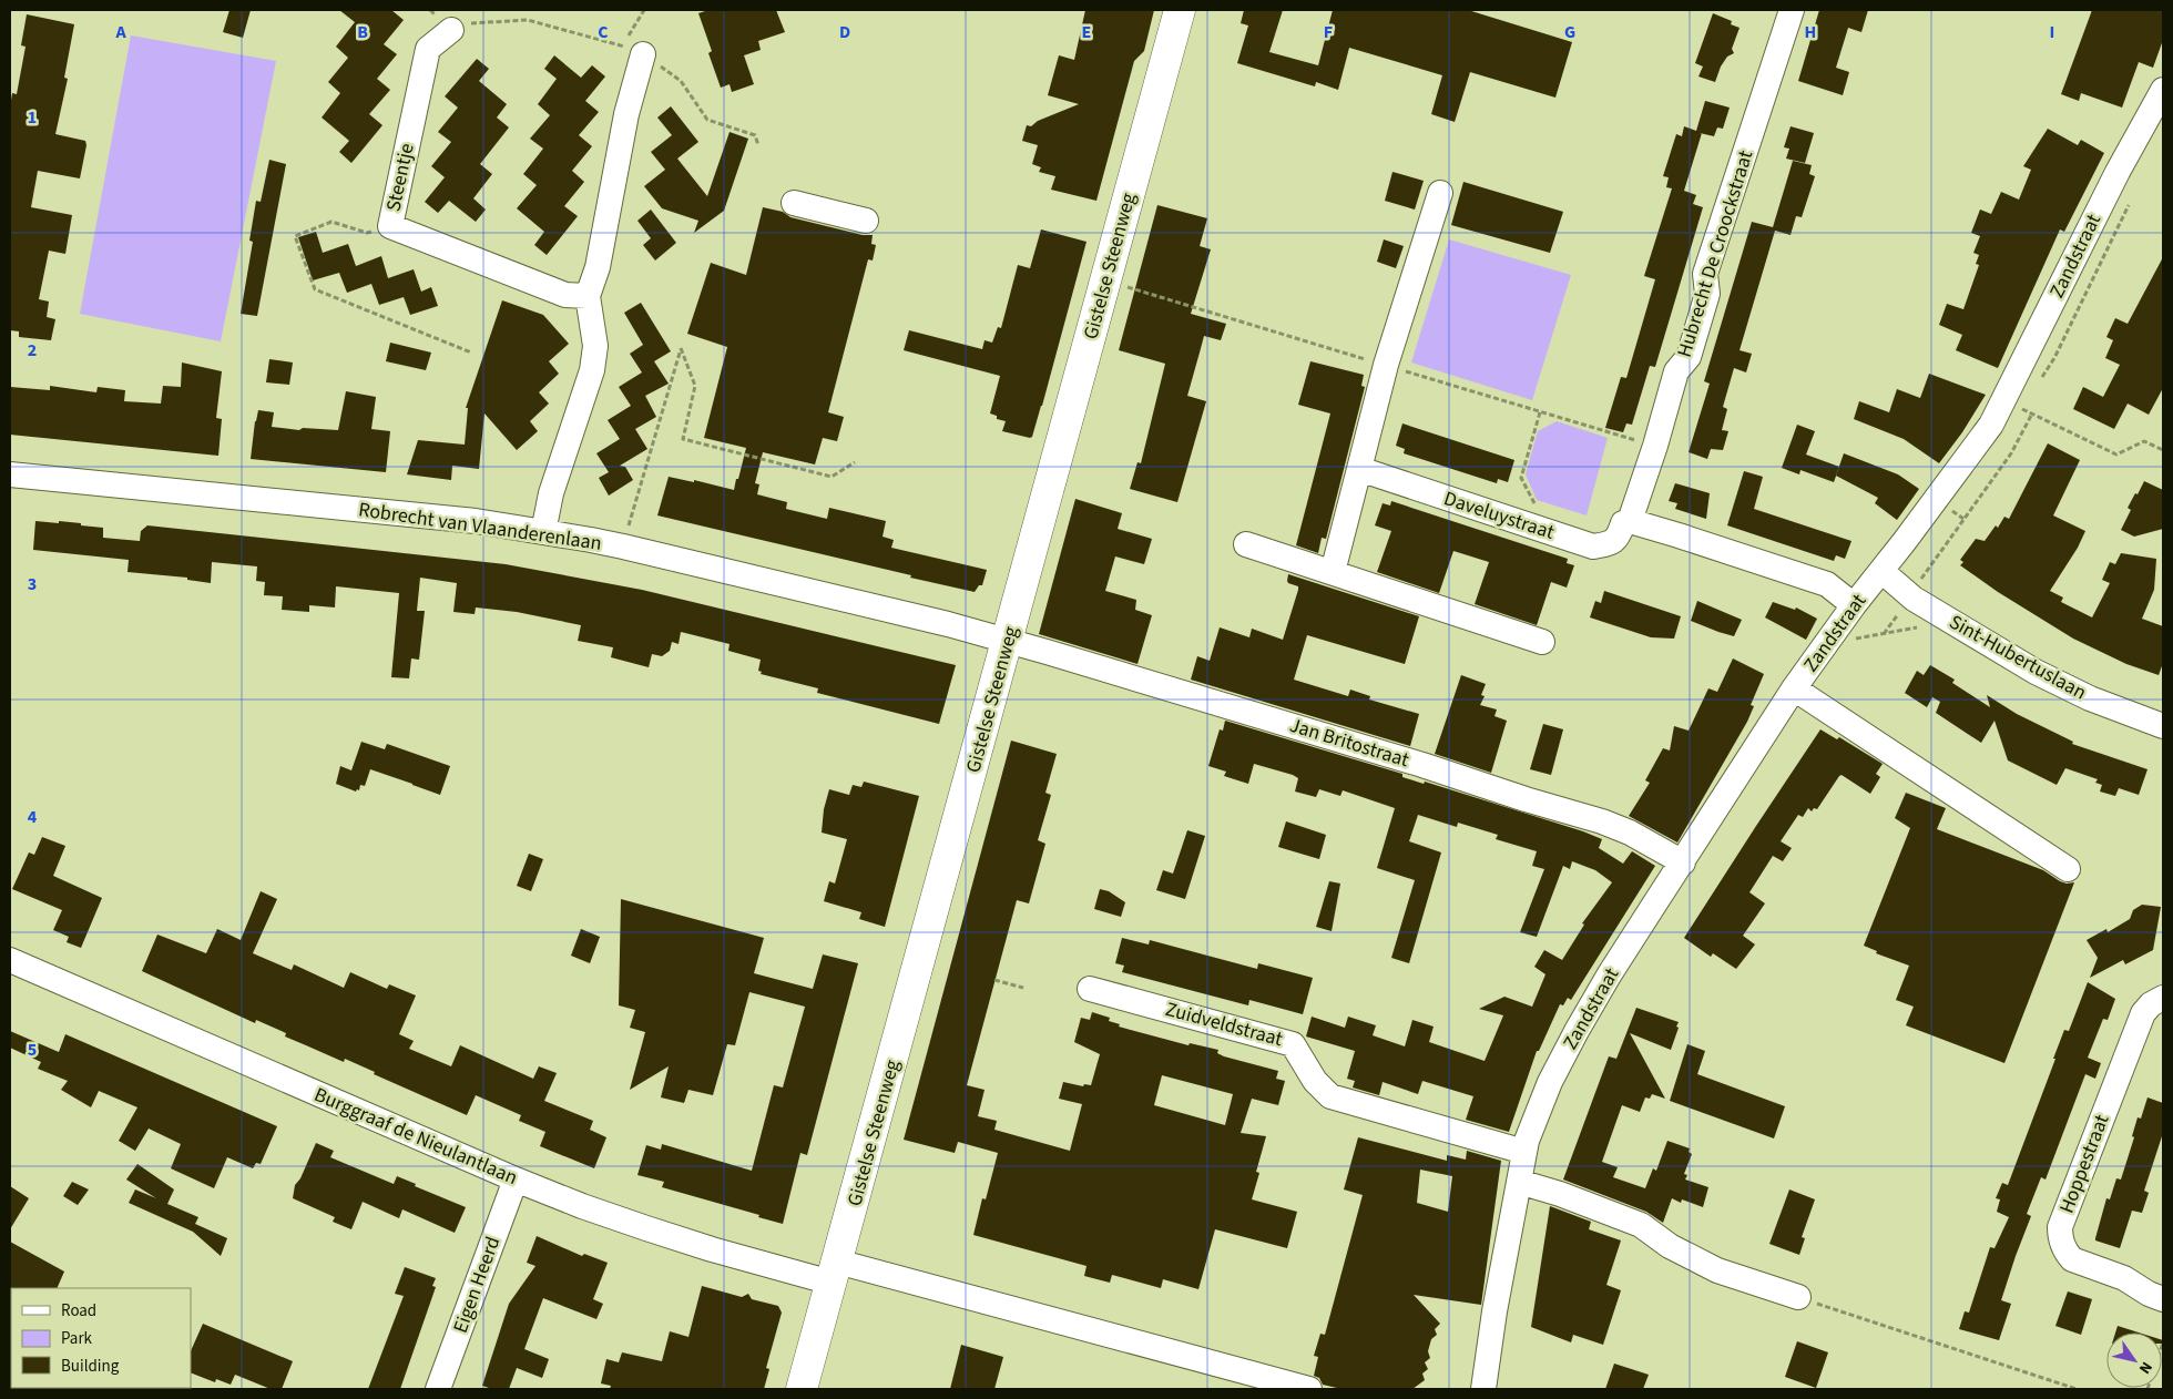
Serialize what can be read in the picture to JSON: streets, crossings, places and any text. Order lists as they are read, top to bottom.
{
  "streets": {
    "main road": ["Gistelse Steenweg"],
    "street": [
      "Steentje",
      "Hubrecht De Croockstraat",
      "Zandstraat",
      "Daveluystraat",
      "Robrecht van Vlaanderenlaan",
      "Sint-Hubertuslaan",
      "Jan Britostraat",
      "Zuidveldstraat",
      "Burggraaf de Nieulantlaan",
      "Hoppestraat",
      "Eigen Heerd"
    ]
  },
  "crossings": [
    ["Hubrecht De Croockstraat", "Daveluystraat"],
    ["Zandstraat", "Sint-Hubertuslaan"],
    ["Zandstraat", "Jan Britostraat"],
    ["Zandstraat", "Zuidveldstraat"],
    ["Gistelse Steenweg", "Robrecht van Vlaanderenlaan"],
    ["Gistelse Steenweg", "Jan Britostraat"],
    ["Gistelse Steenweg", "Burggraaf de Nieulantlaan"],
    ["Robrecht van Vlaanderenlaan", "Jan Britostraat"],
    ["Burggraaf de Nieulantlaan", "Eigen Heerd"]
  ],
  "legend": ["Road", "Park", "Building"],
  "north": "bottom right",
  "grid": {
    "columns": [
      "A",
      "B",
      "C",
      "D",
      "E",
      "F",
      "G",
      "H",
      "I"
    ],
    "rows": [
      "1",
      "2",
      "3",
      "4",
      "5"
    ]
  }
}
